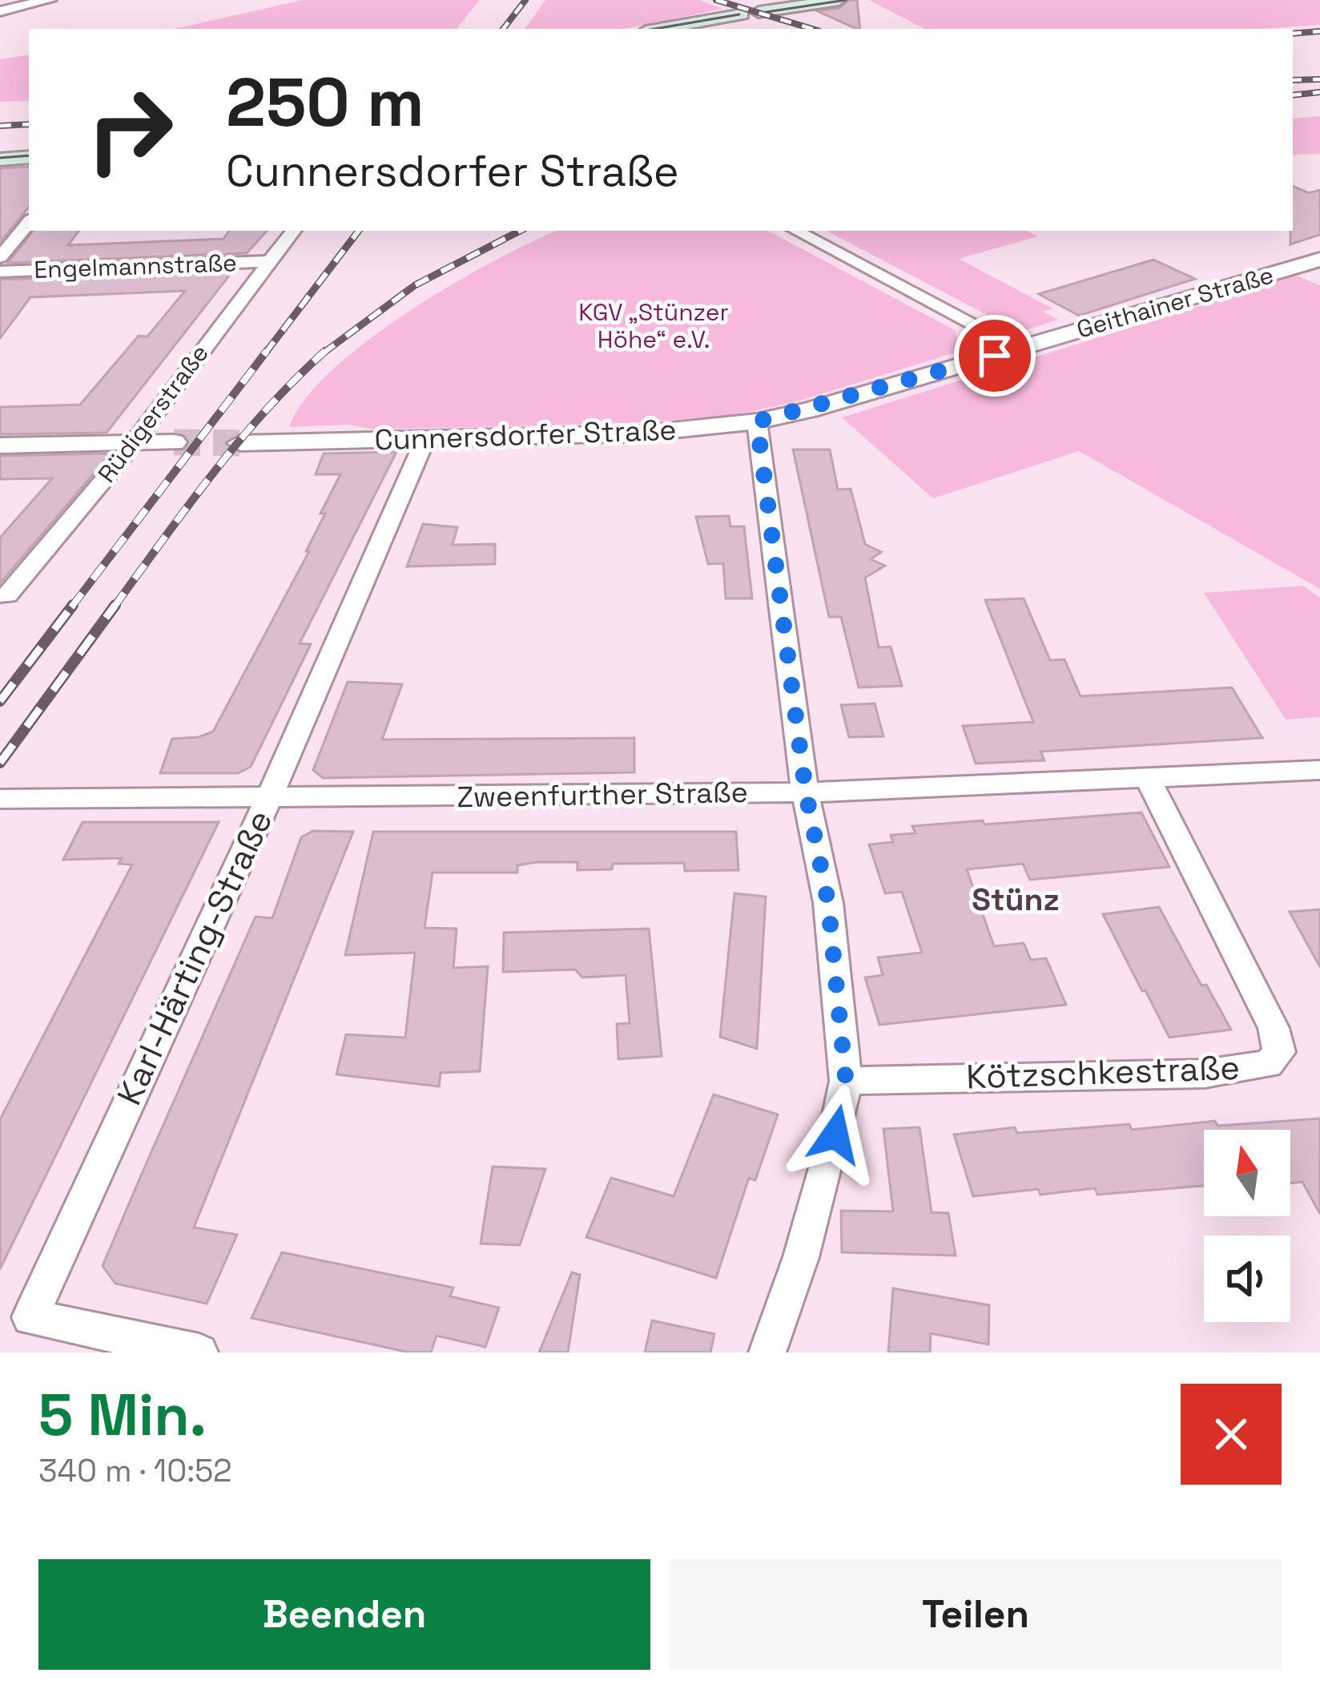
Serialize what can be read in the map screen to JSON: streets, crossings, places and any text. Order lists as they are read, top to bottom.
{
  "streets": {
    "street": [
      "Engelmannstraße",
      "Geithainer Straße",
      "Rüdigerstraße",
      "Cunnersdorfer Straße",
      "Zweenfurther Straße",
      "Karl-Härting-Straße",
      "Kötzschkestraße"
    ]
  },
  "crossings": [
    ["Engelmannstraße", "Rüdigerstraße"],
    ["Geithainer Straße", "Cunnersdorfer Straße"],
    ["Cunnersdorfer Straße", "Karl-Härting-Straße"],
    ["Zweenfurther Straße", "Karl-Härting-Straße"],
    ["Zweenfurther Straße", "Kötzschkestraße"]
  ],
  "districts": ["Stünz"],
  "parks": ["KGV „Stünzer Höhe“ e.V."],
  "north": "top",
  "page": {
    "turn": ["250 m", "Cunnersdorfer Straße"],
    "heading": ["5 Min.", "340 m · 10:52"],
    "buttons": ["Beenden", "Teilen"]
  }
}
